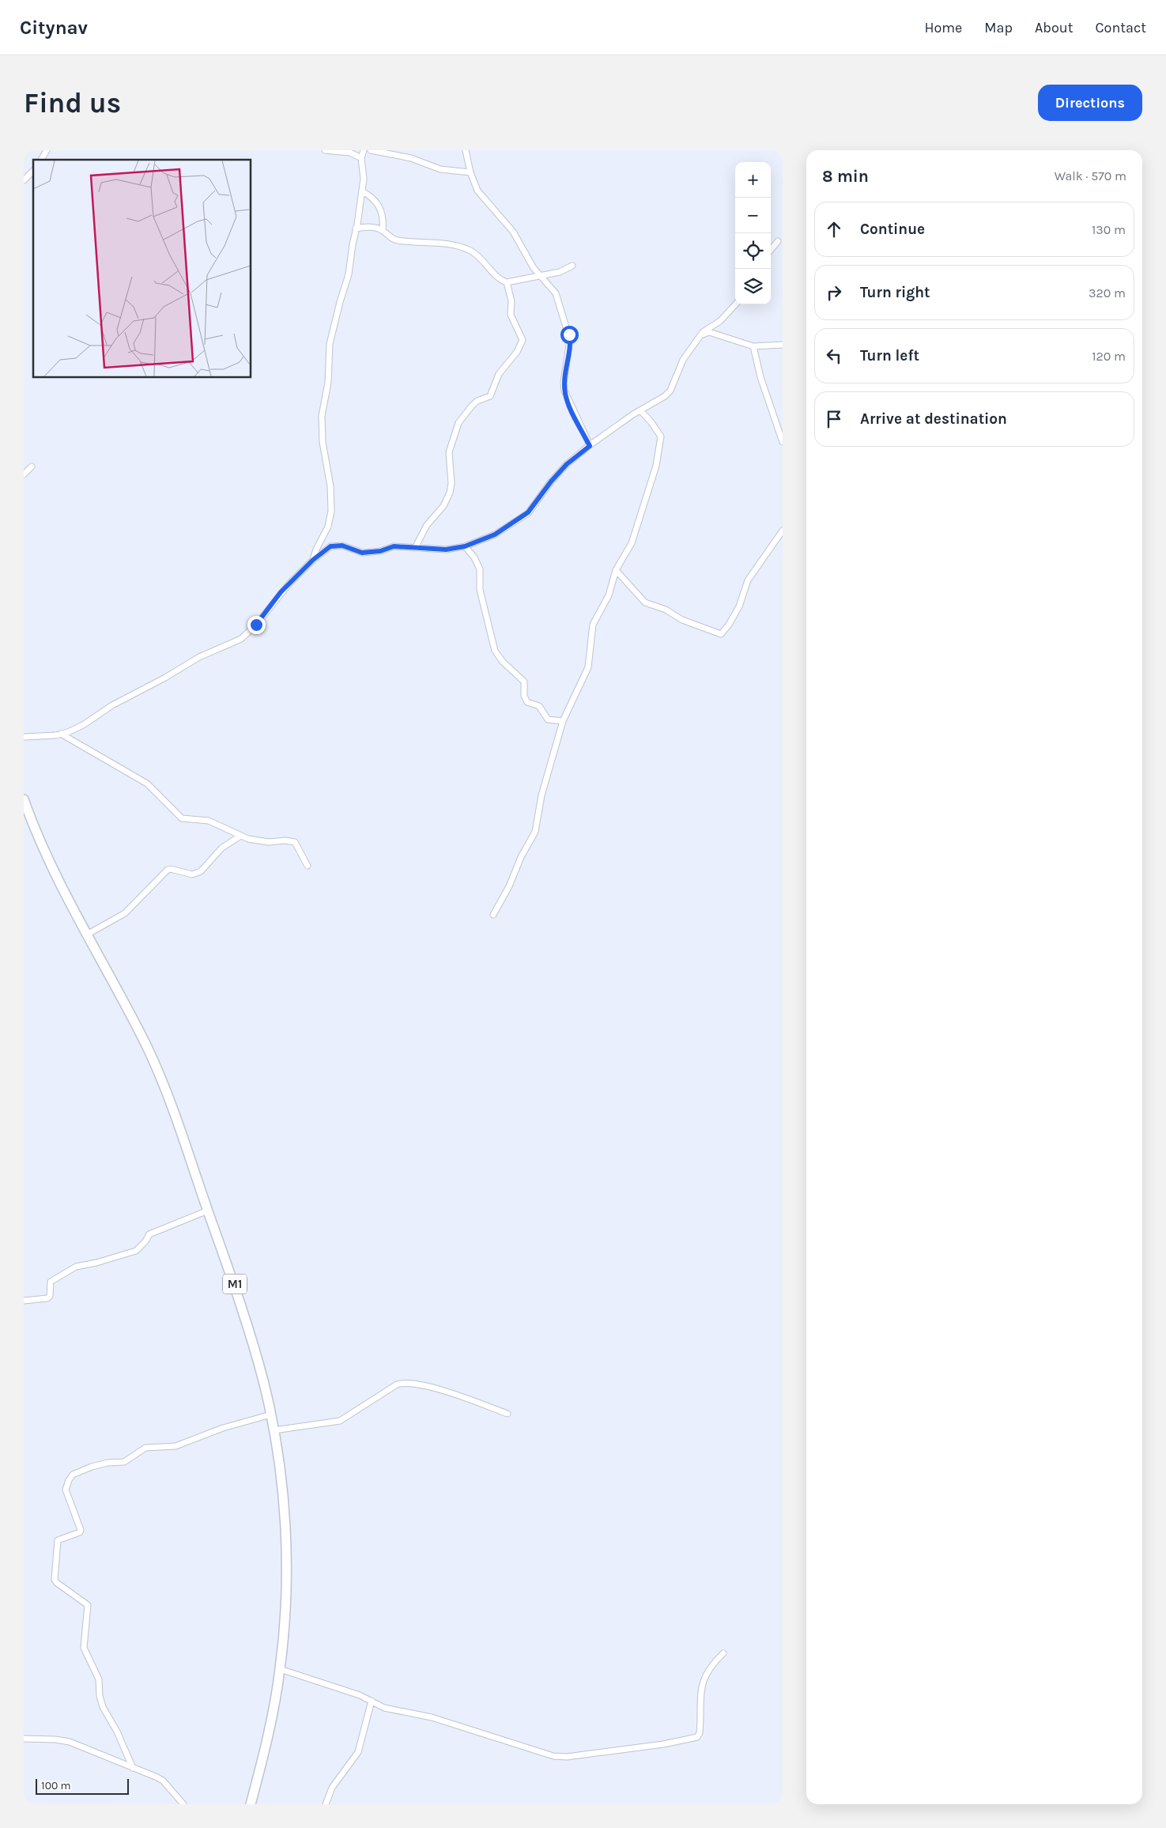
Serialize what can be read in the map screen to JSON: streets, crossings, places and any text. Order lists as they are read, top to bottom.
{
  "streets": {
    "highway": ["M1"]
  },
  "scale_bar": "100 m",
  "page": {
    "header": "Citynav",
    "nav": [
      "Home",
      "Map",
      "About",
      "Contact"
    ],
    "buttons": "Directions",
    "title": "Find us",
    "heading": ["8 min", "Walk · 570 m"],
    "map_buttons": ["+", "−"],
    "list": [
      ["Continue", "130 m"],
      ["Turn right", "320 m"],
      ["Turn left", "120 m"],
      "Arrive at destination"
    ],
    "scale": "100 m"
  }
}
